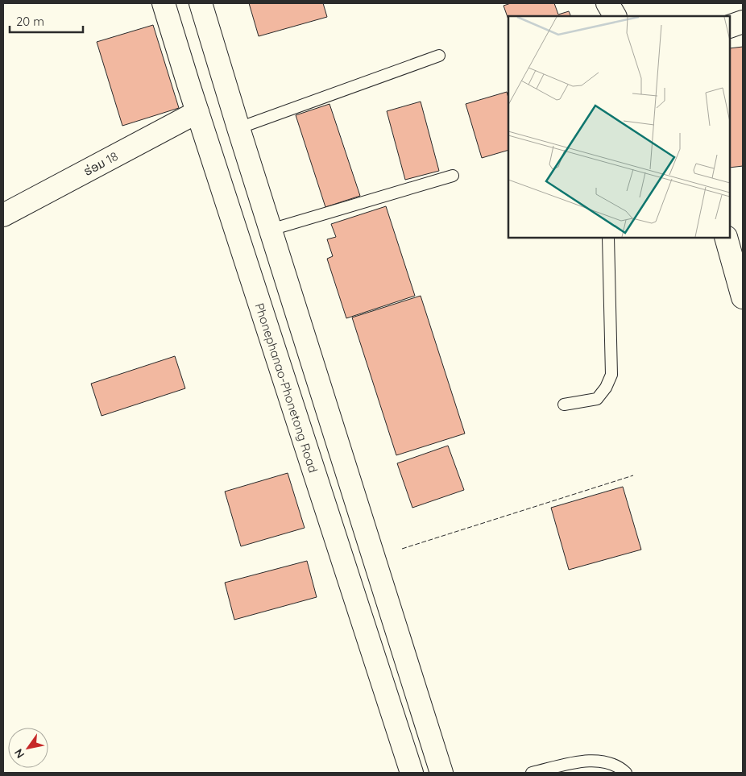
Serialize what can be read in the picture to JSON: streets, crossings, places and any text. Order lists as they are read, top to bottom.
{
  "streets": {
    "main road": ["ຮ່ອມ 18", "Phonephanao-Phonetong Road"]
  },
  "crossings": [
    ["ຮ່ອມ 18", "Phonephanao-Phonetong Road"]
  ],
  "scale_bar": "20 m",
  "north": "bottom left"
}
